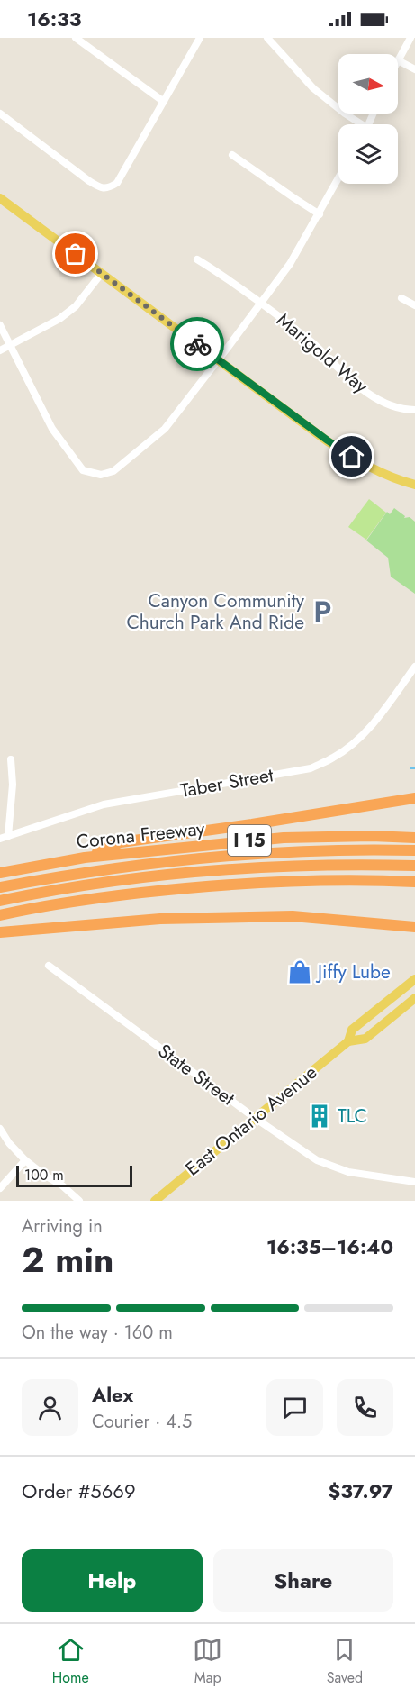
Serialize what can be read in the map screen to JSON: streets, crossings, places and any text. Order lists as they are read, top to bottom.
{
  "streets": {
    "highway": ["Corona Freeway", "I 15"],
    "main road": ["East Ontario Avenue"],
    "street": ["Marigold Way", "Taber Street", "State Street"]
  },
  "crossings": [
    ["State Street", "East Ontario Avenue"]
  ],
  "places": {
    "parking": ["Canyon Community Church Park And Ride"],
    "shop": ["Jiffy Lube"],
    "building": ["TLC"]
  },
  "scale_bar": "100 m",
  "north": "right",
  "page": {
    "status": "16:33",
    "scale": "100 m",
    "heading": ["2 min", "Arriving in", "16:35–16:40"],
    "panel": [
      "Alex",
      "Courier · 4.5",
      "Order #5669",
      "$37.97"
    ],
    "bar": "On the way · 160 m",
    "buttons": ["Help", "Share"],
    "tabs": ["Home", "Map", "Saved"]
  }
}
